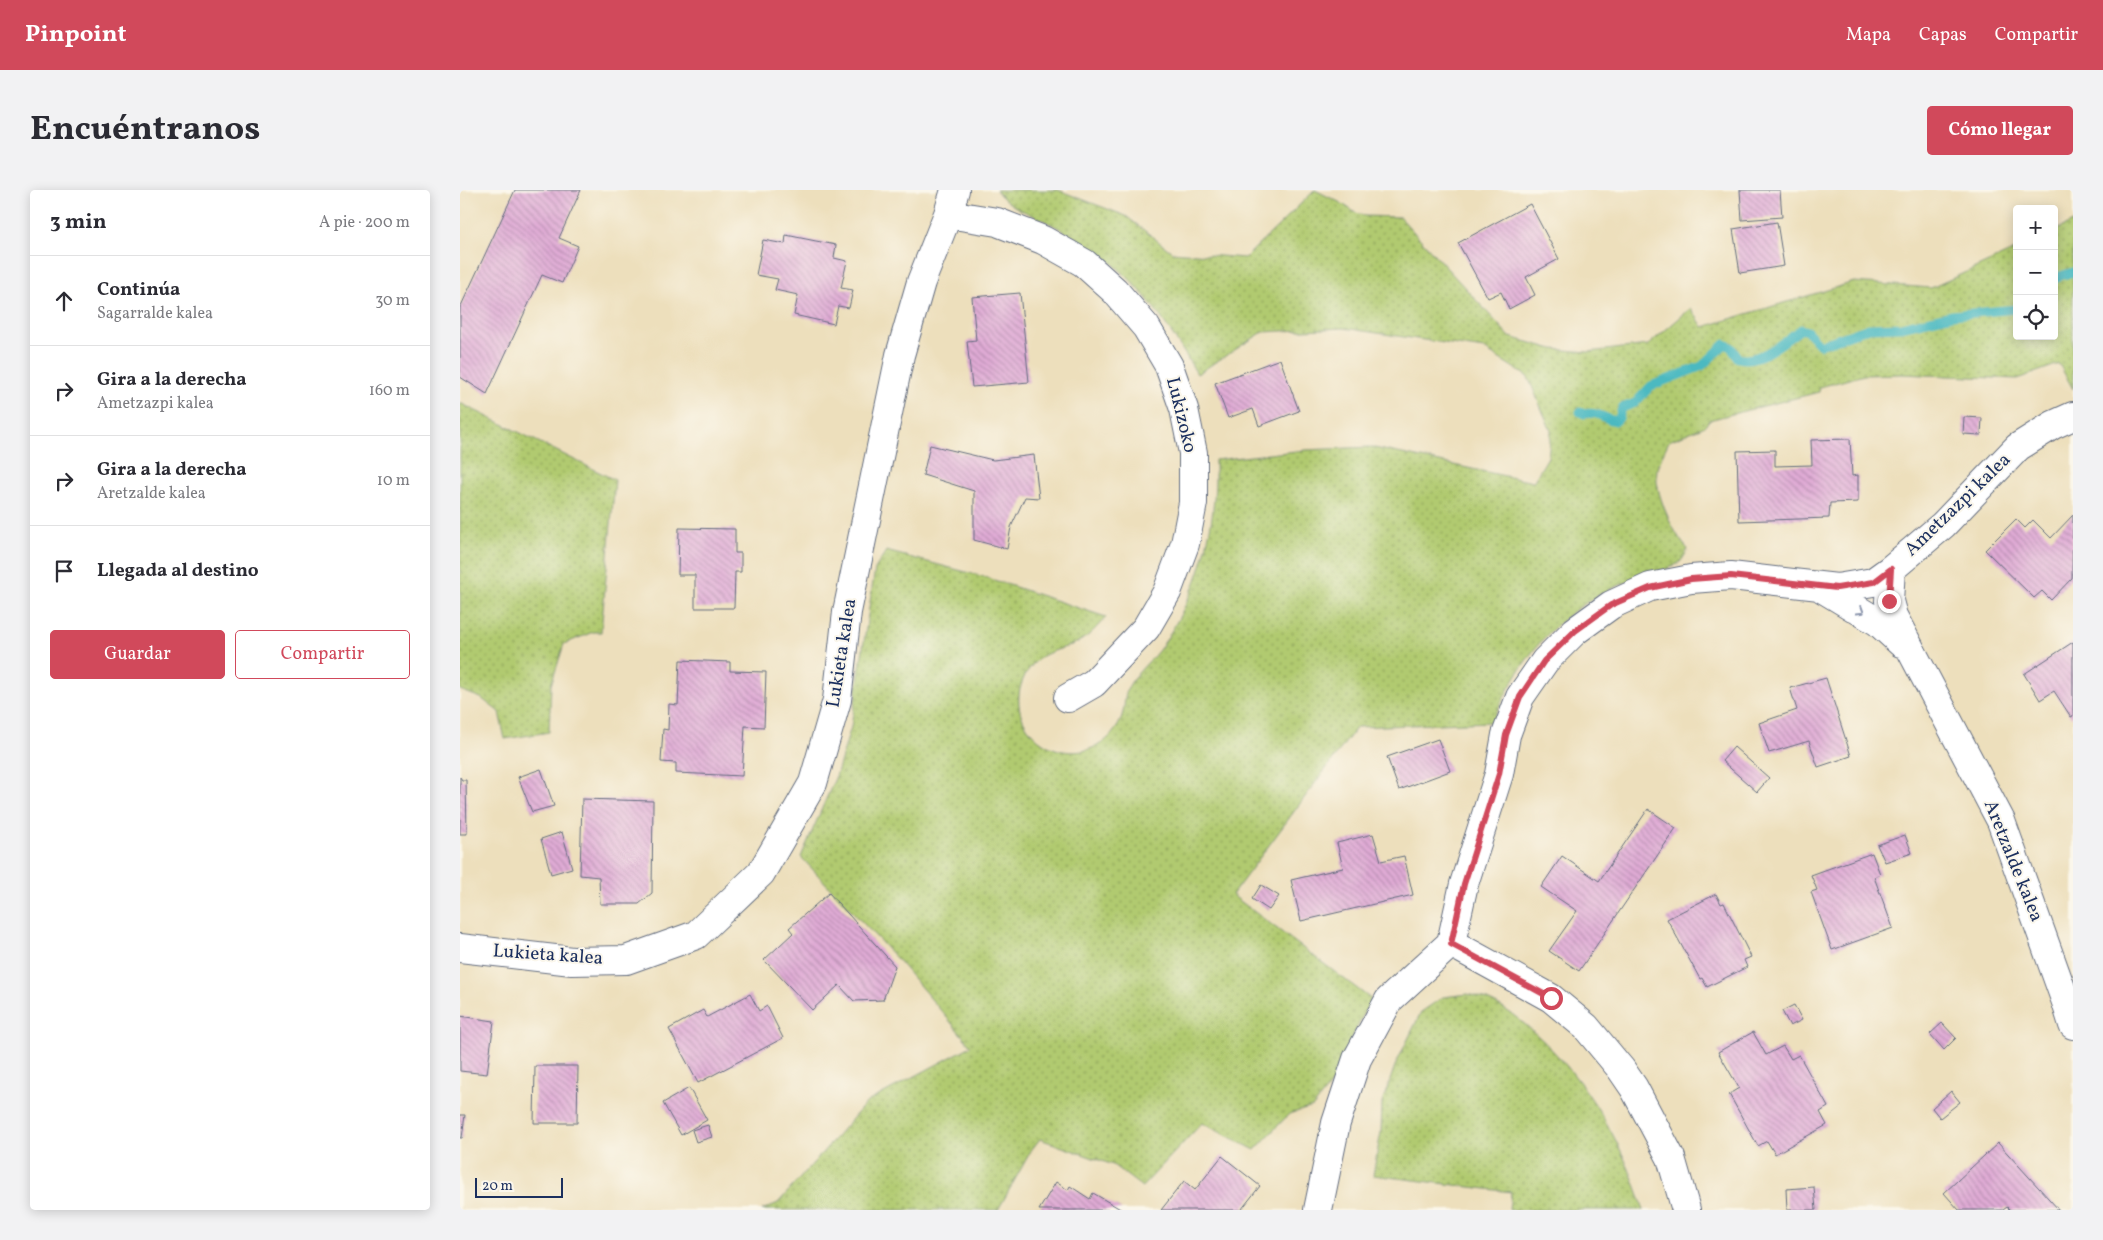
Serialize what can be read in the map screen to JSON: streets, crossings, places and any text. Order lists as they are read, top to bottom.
{
  "streets": {
    "street": [
      "Lukizoko",
      "Ametzazpi kalea",
      "Lukieta kalea",
      "Aretzalde kalea"
    ]
  },
  "crossings": [
    ["Lukizoko", "Lukieta kalea"],
    ["Ametzazpi kalea", "Aretzalde kalea"]
  ],
  "scale_bar": "20 m",
  "page": {
    "header": "Pinpoint",
    "nav": ["Mapa", "Capas", "Compartir"],
    "title": "Encuéntranos",
    "buttons": [
      "Cómo llegar",
      ["Guardar", "Compartir"]
    ],
    "heading": ["3 min", "A pie · 200 m"],
    "map_buttons": ["+", "−"],
    "list": [
      ["Continúa", "Sagarralde kalea", "30 m"],
      ["Gira a la derecha", "Ametzazpi kalea", "160 m"],
      ["Gira a la derecha", "Aretzalde kalea", "10 m"],
      "Llegada al destino"
    ],
    "scale": "20 m"
  }
}
